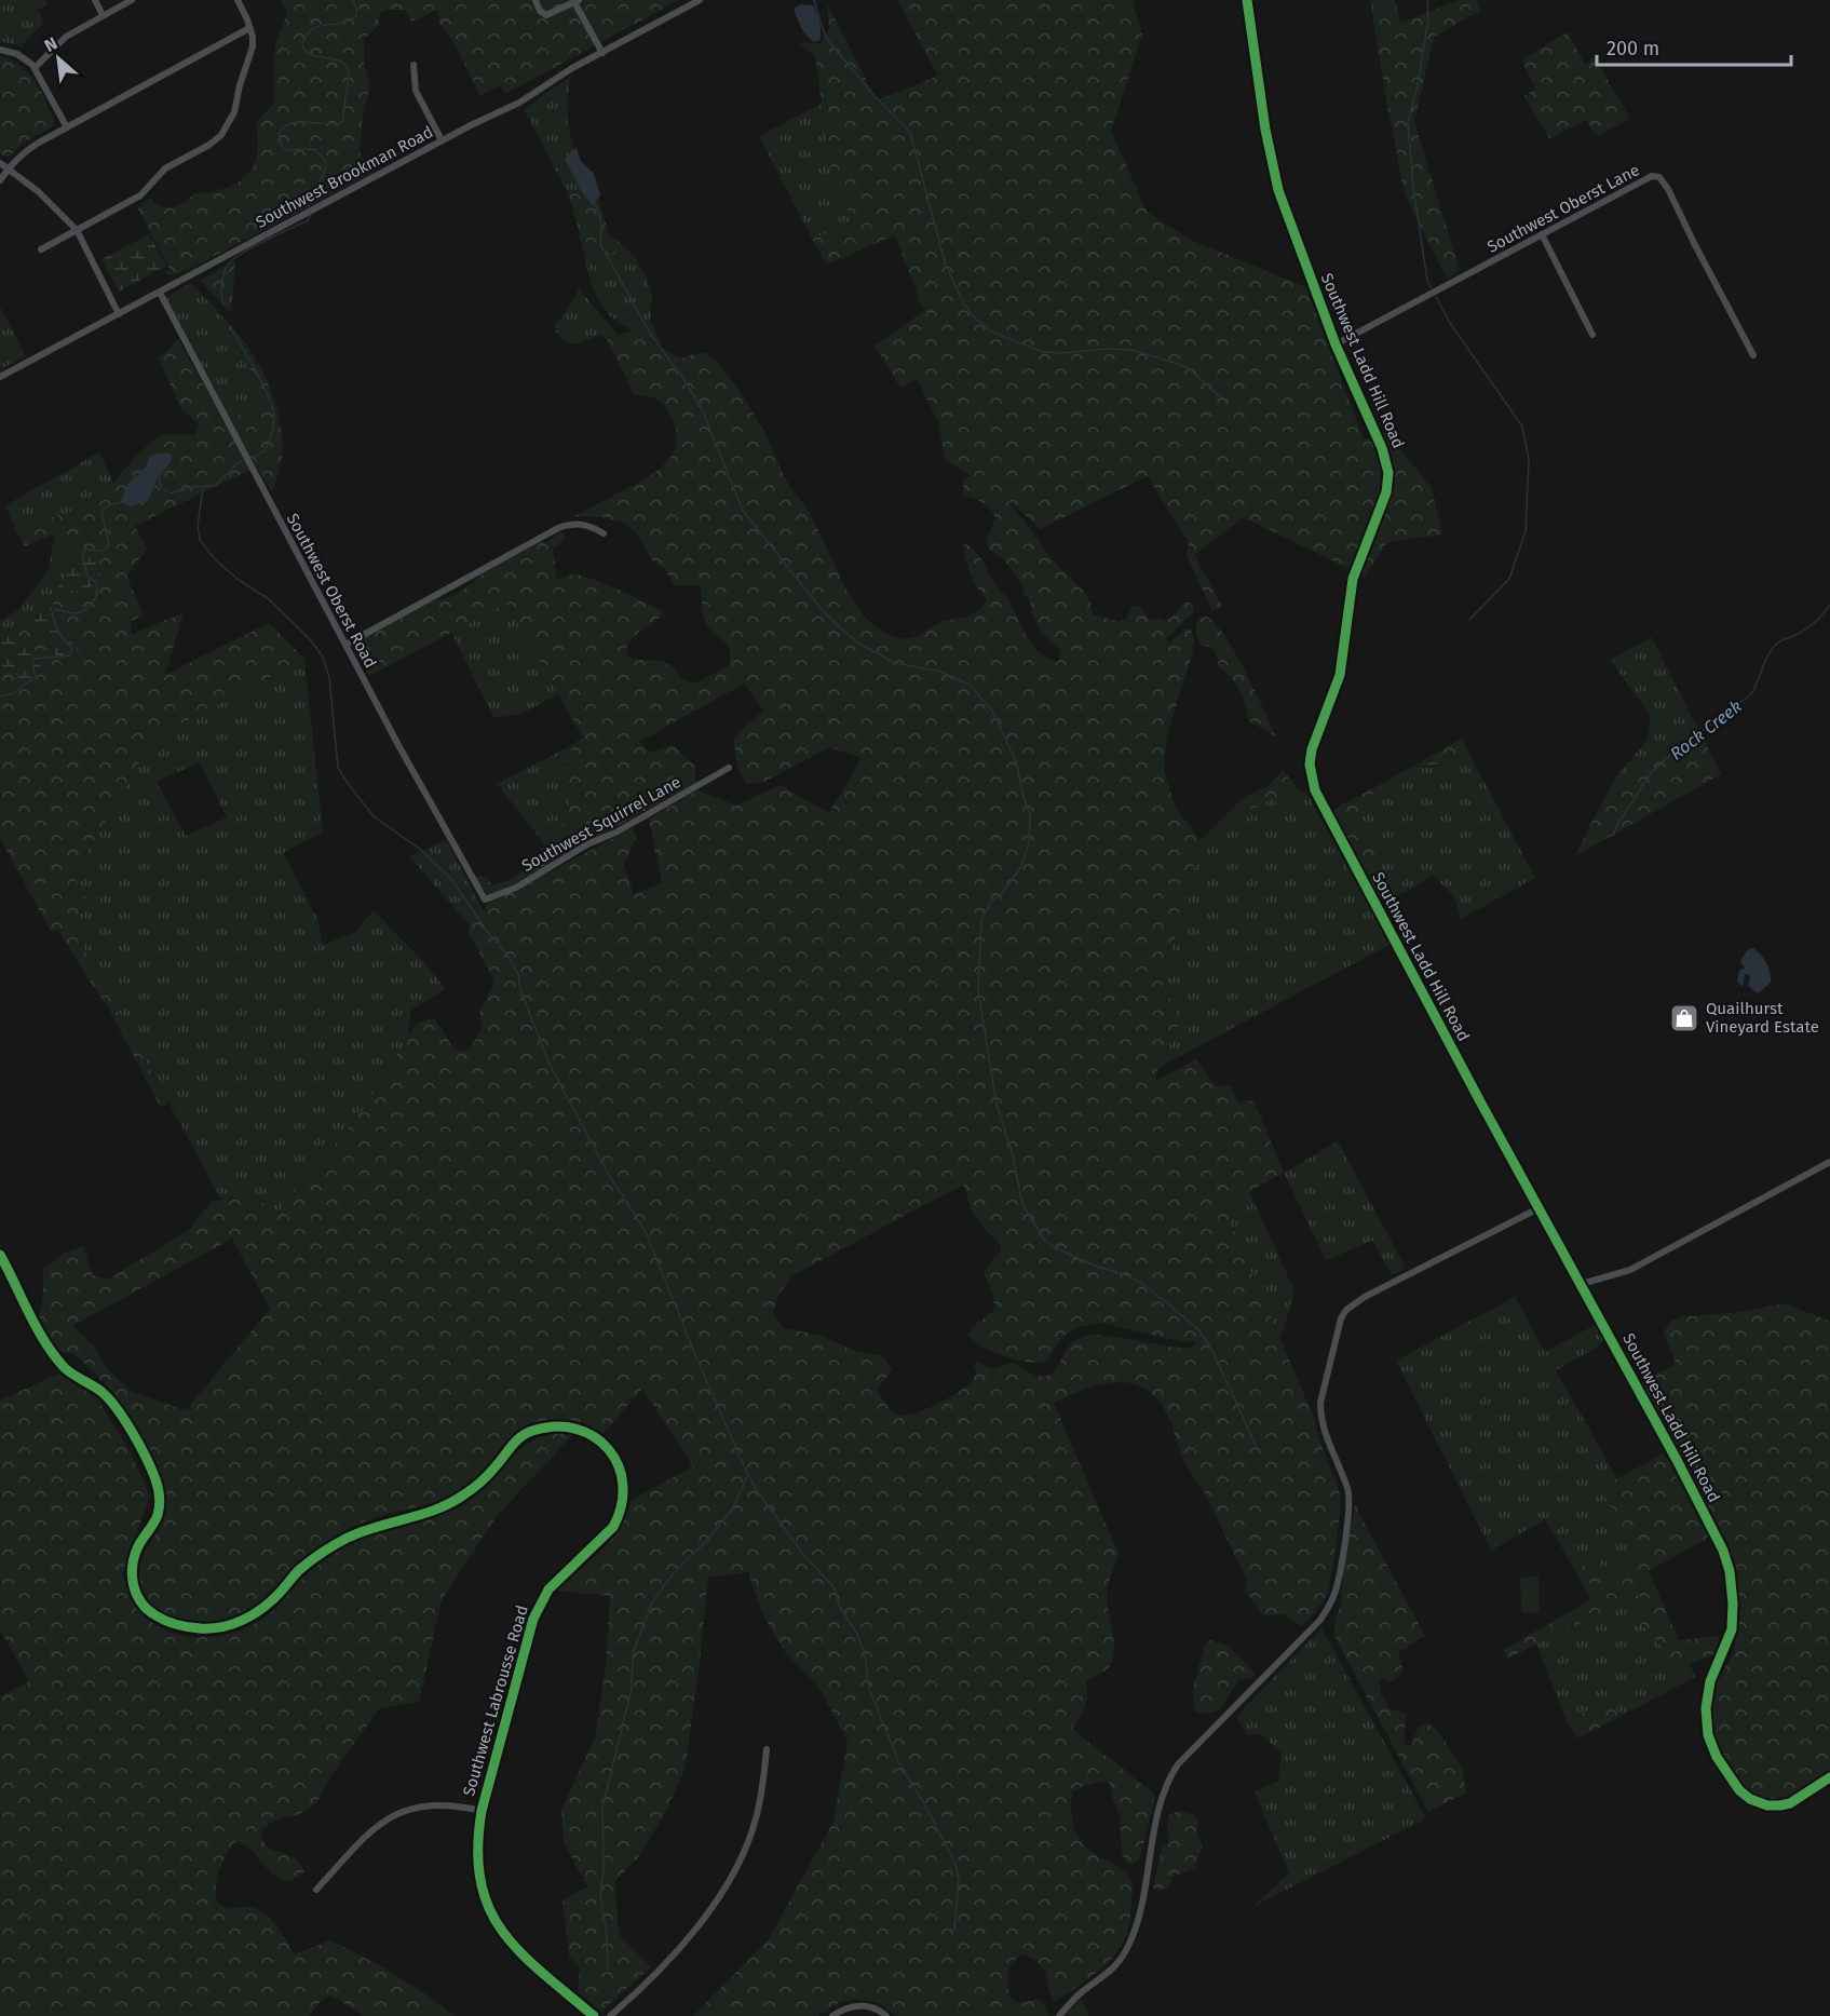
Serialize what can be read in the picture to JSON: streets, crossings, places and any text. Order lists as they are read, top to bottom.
{
  "streets": {
    "street": [
      "Southwest Brookman Road",
      "Southwest Oberst Lane",
      "Southwest Ladd Hill Road",
      "Southwest Oberst Road",
      "Southwest Squirrel Lane",
      "Southwest Labrousse Road"
    ]
  },
  "crossings": [
    ["Southwest Brookman Road", "Southwest Oberst Road"],
    ["Southwest Oberst Lane", "Southwest Ladd Hill Road"],
    ["Southwest Oberst Road", "Southwest Squirrel Lane"]
  ],
  "water": ["Rock Creek"],
  "places": {
    "shop": ["Quailhurst Vineyard Estate"]
  },
  "scale_bar": "200 m",
  "north": "top left"
}
